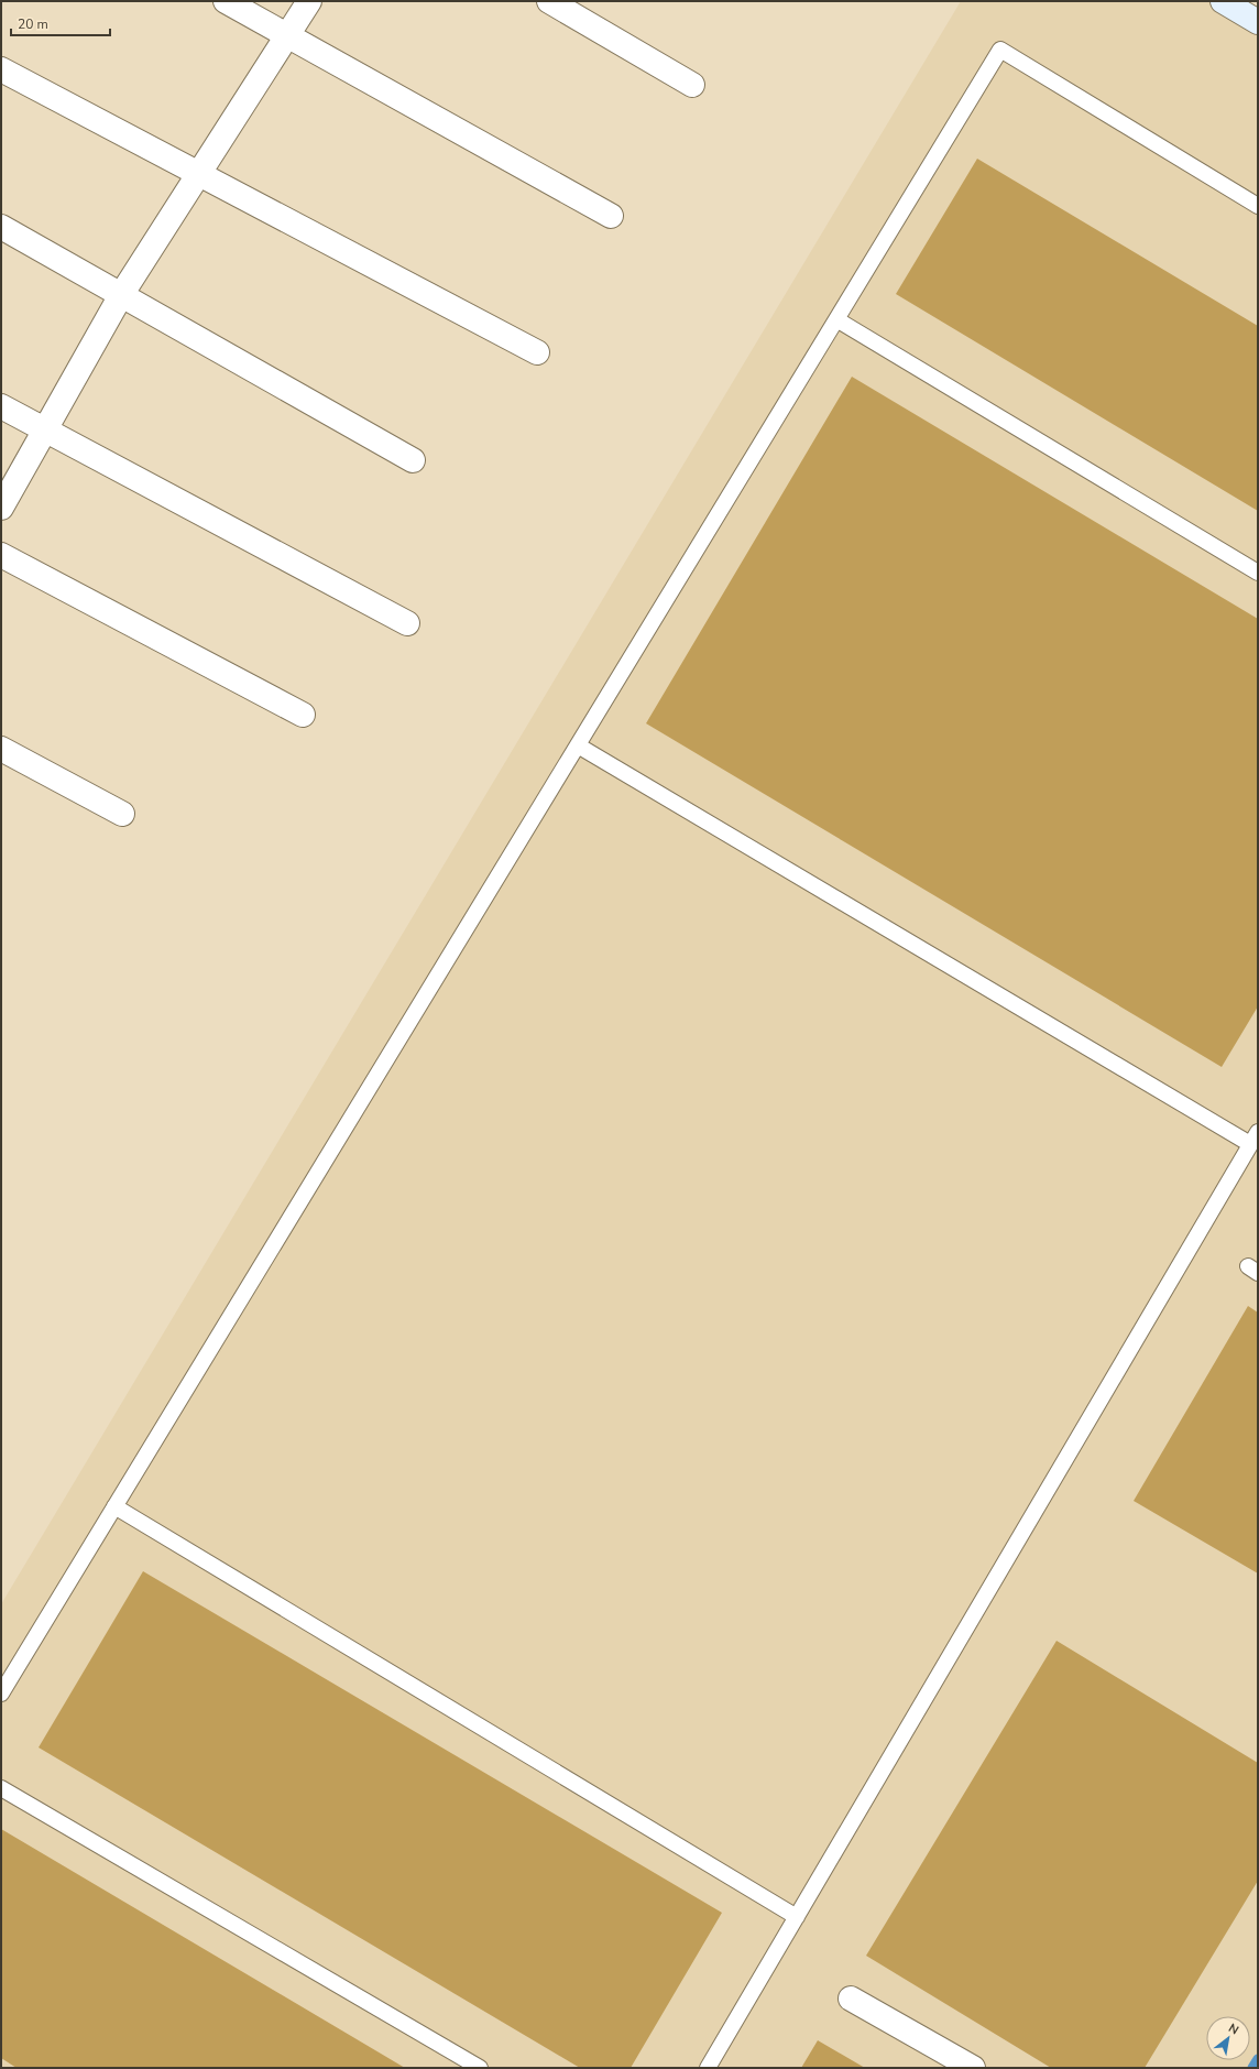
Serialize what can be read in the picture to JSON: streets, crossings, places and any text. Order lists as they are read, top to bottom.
{
  "scale_bar": "20 m",
  "north": "top right"
}
